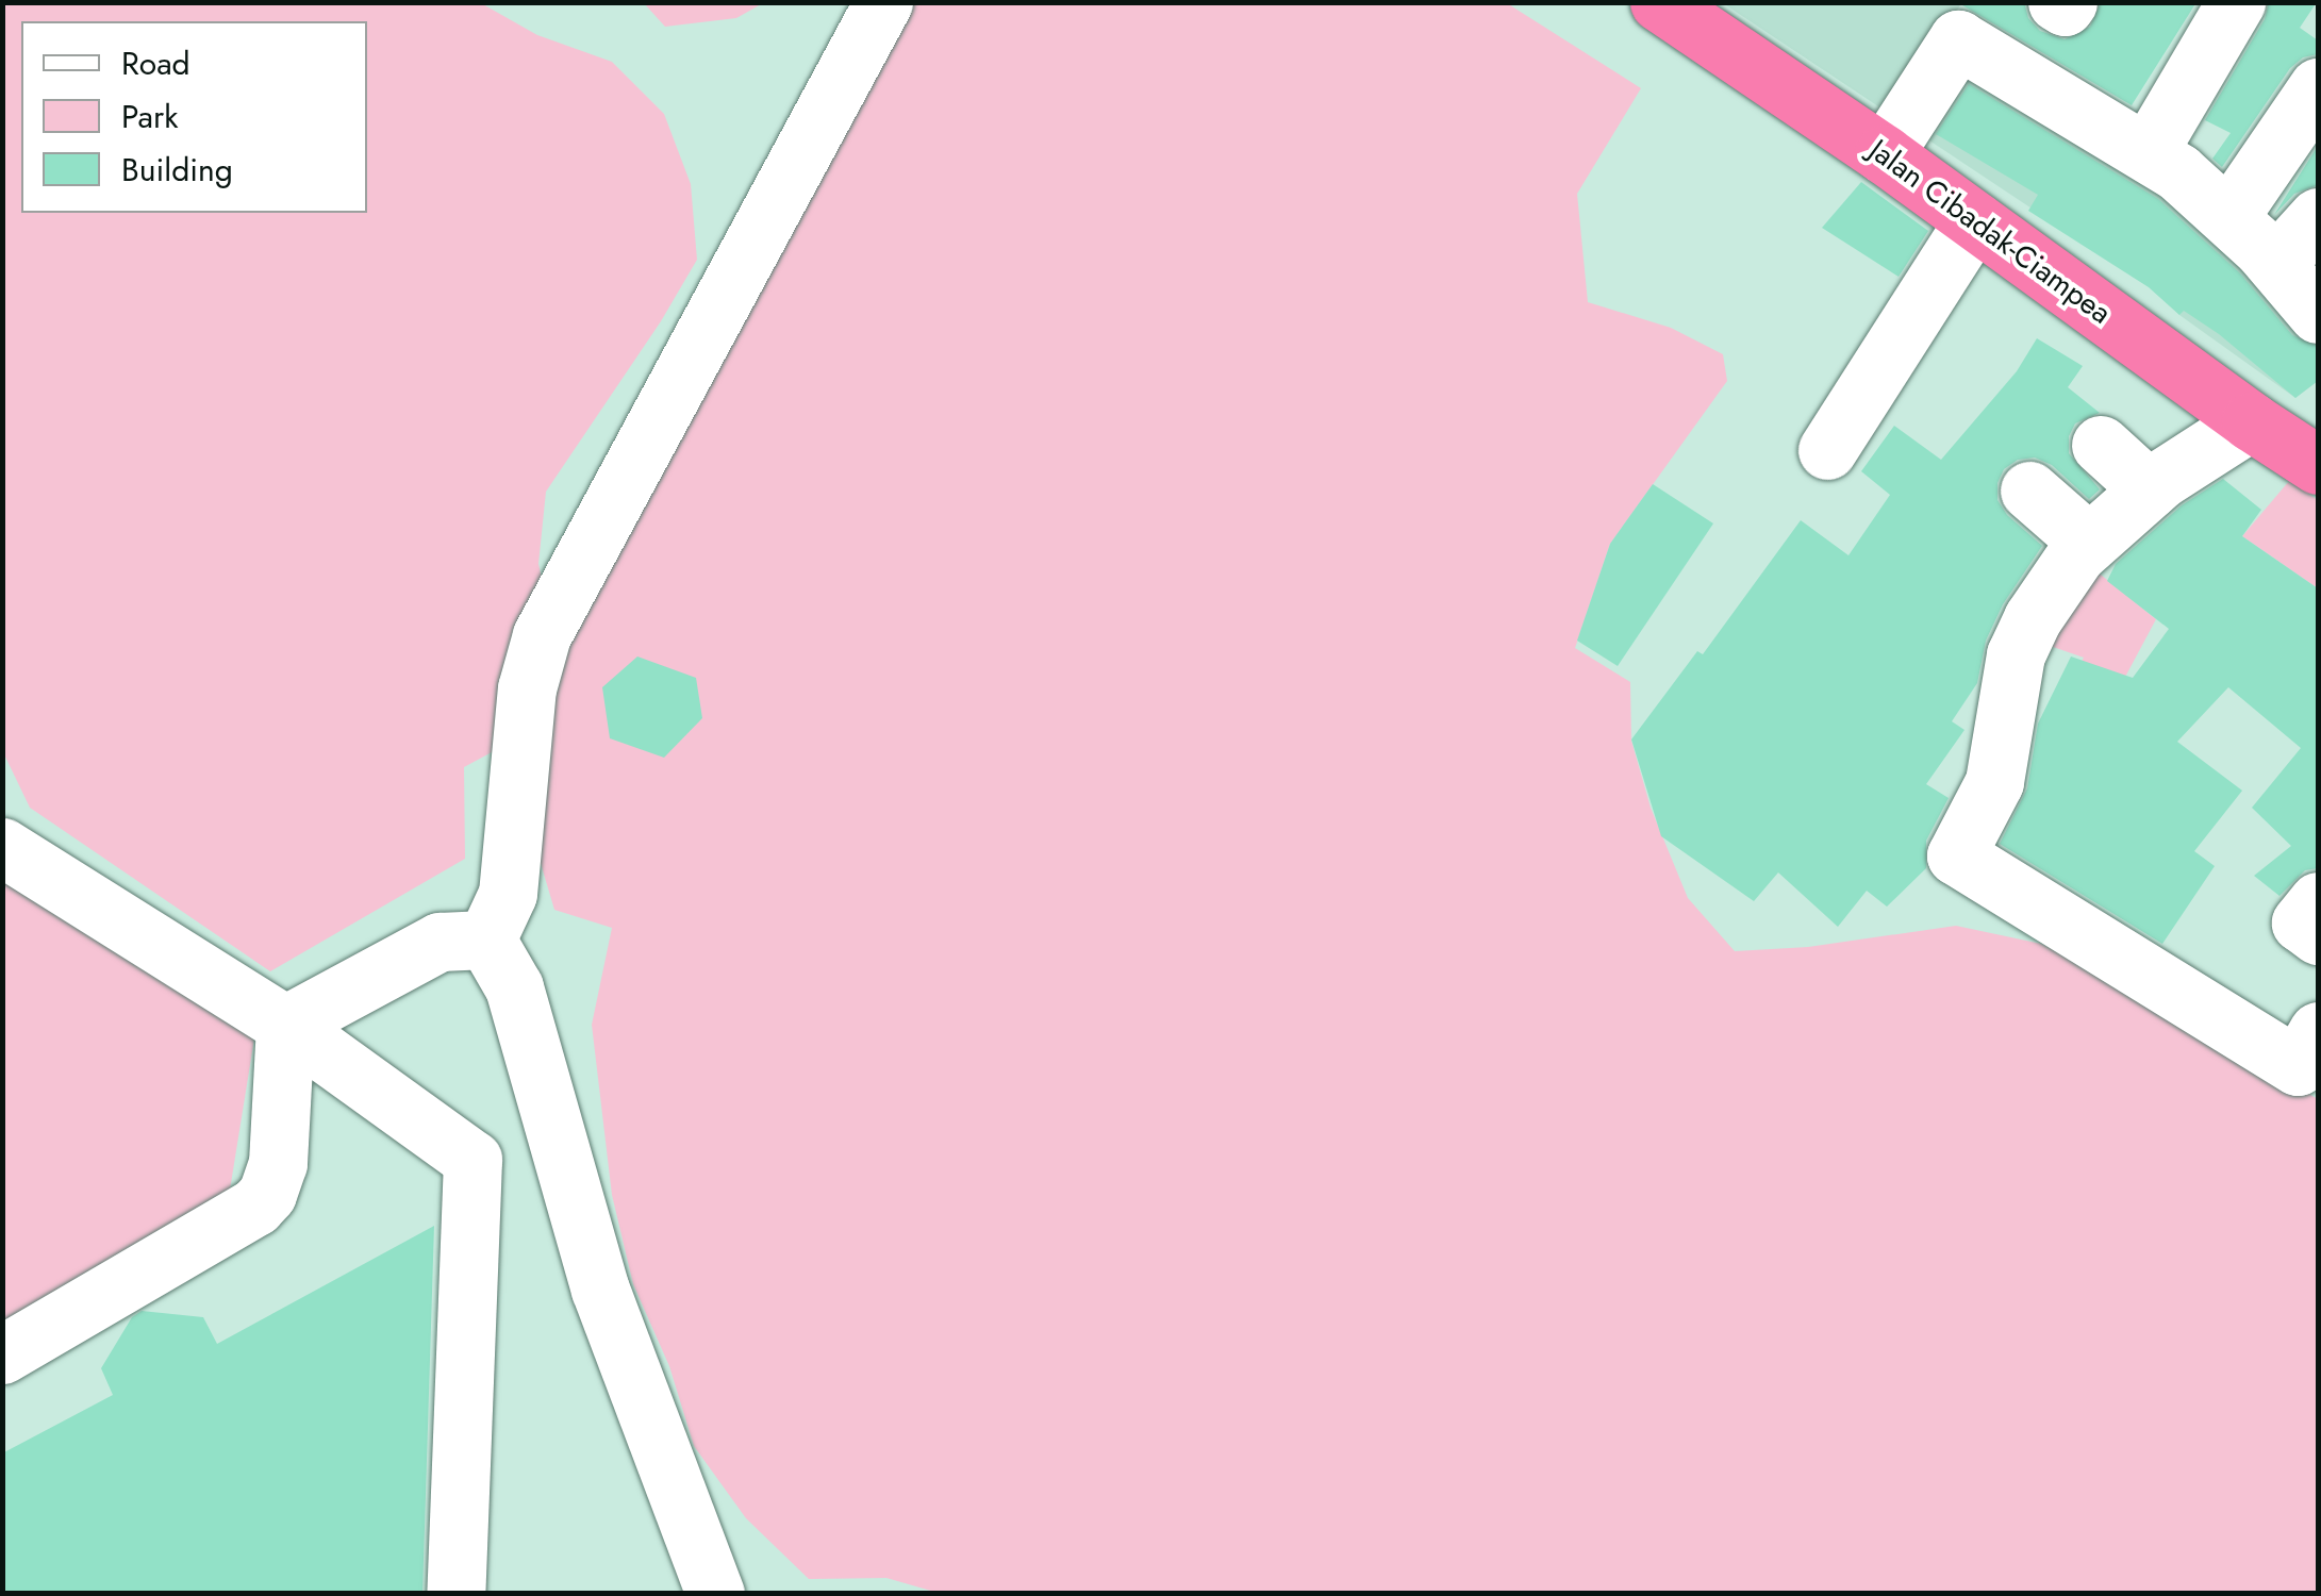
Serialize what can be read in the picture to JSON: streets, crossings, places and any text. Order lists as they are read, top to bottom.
{
  "streets": {
    "highway": ["Jalan Cibadak-Ciampea"]
  },
  "legend": ["Road", "Park", "Building"]
}
